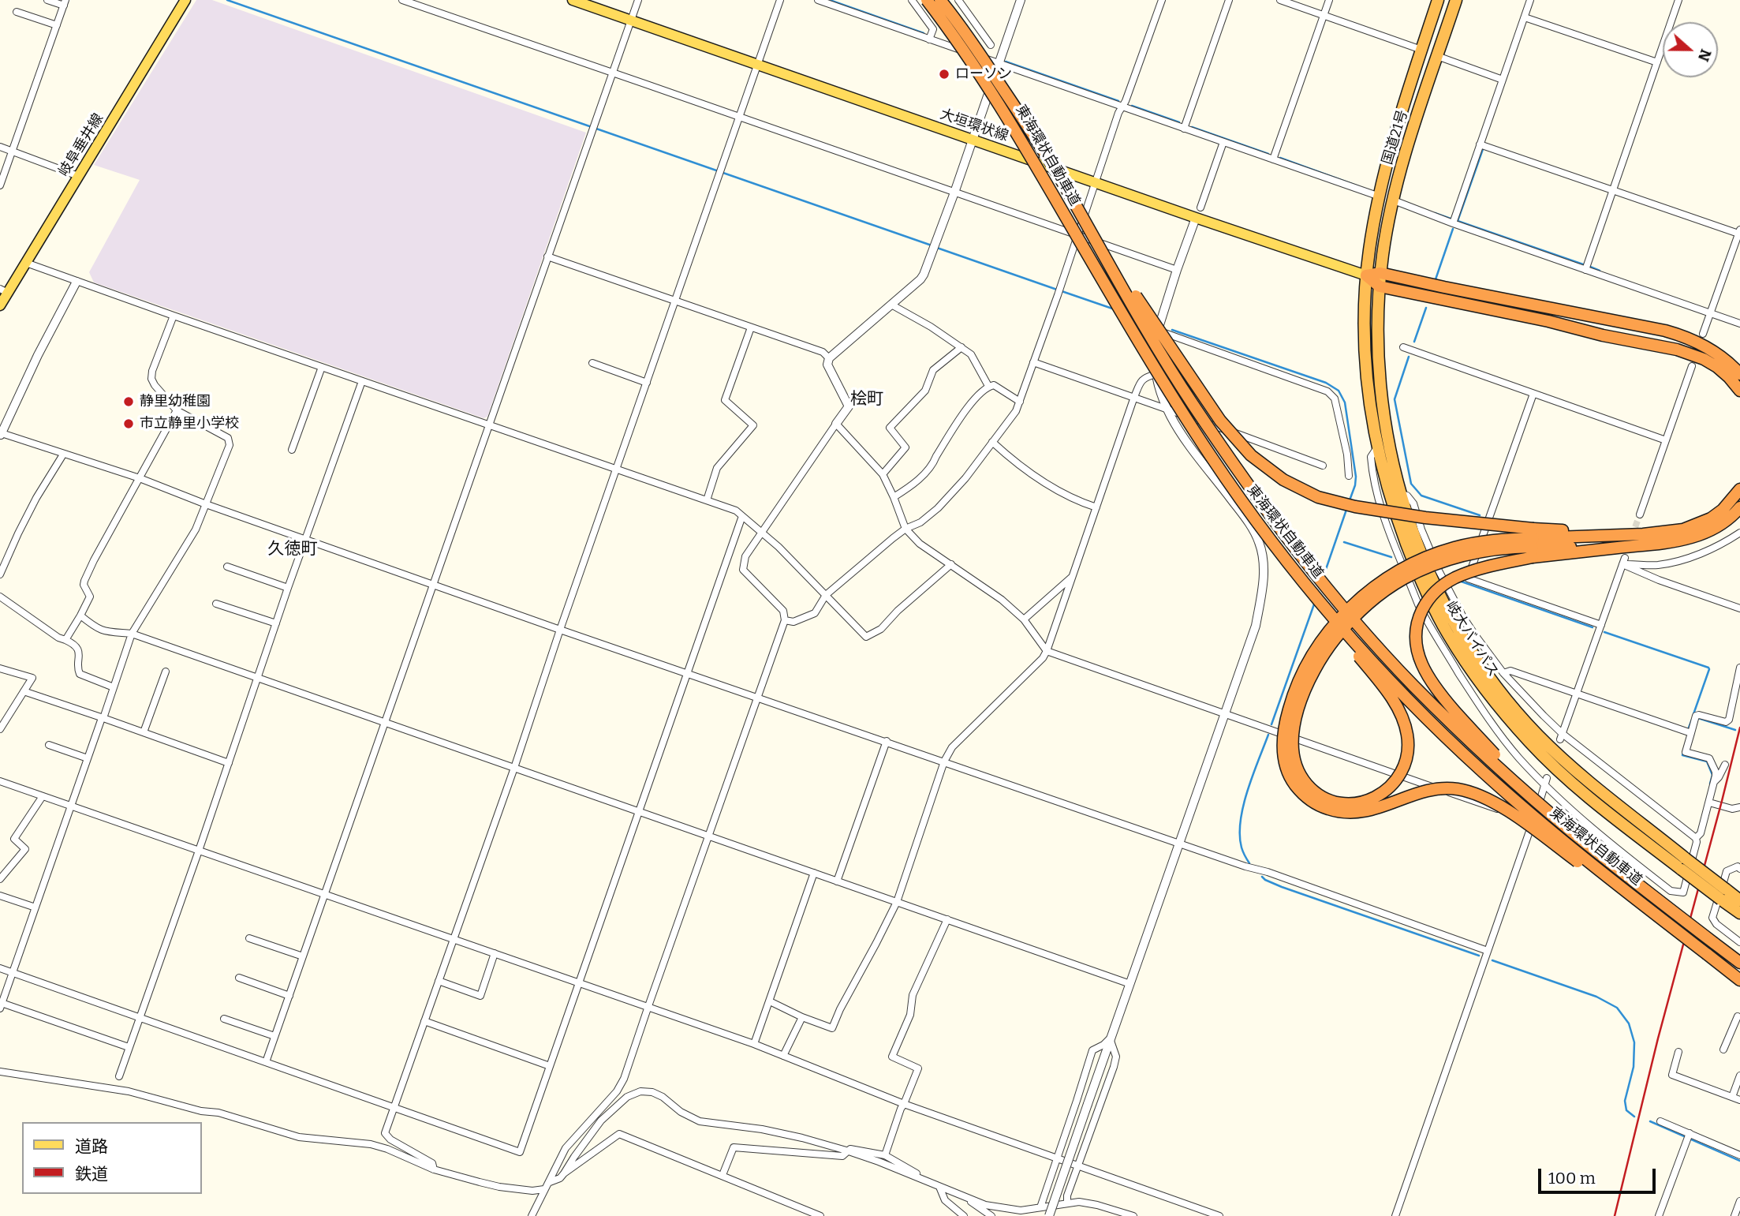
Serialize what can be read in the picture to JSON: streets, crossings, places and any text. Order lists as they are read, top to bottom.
{
  "streets": {
    "highway": ["国道21号", "東海環状自動車道", "岐大バイパス"],
    "main road": ["大垣環状線", "岐阜垂井線"]
  },
  "crossings": [
    ["大垣環状線", "国道21号"],
    ["大垣環状線", "岐大バイパス"],
    ["国道21号", "岐大バイパス"]
  ],
  "districts": ["桧町", "久徳町"],
  "places": ["ローソン", "静里幼稚園", "市立静里小学校"],
  "legend": ["道路", "鉄道"],
  "scale_bar": "100 m",
  "north": "right"
}
